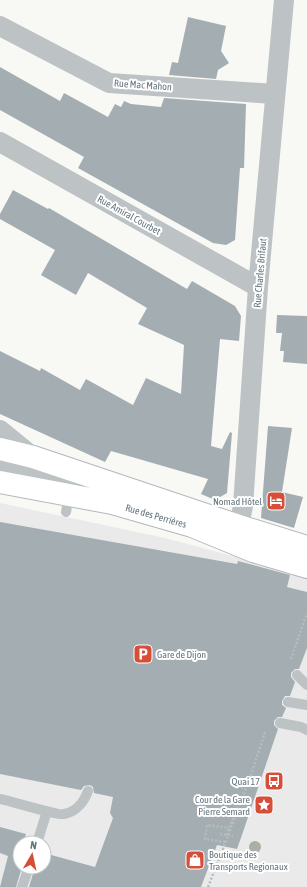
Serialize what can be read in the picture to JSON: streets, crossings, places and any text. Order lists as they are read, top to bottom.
{
  "streets": {
    "main road": ["Rue des Perrières"],
    "street": ["Rue Mac Mahon", "Rue Amiral Courbet", "Rue Charles Brifaut"]
  },
  "crossings": [
    ["Rue Mac Mahon", "Rue Charles Brifaut"],
    ["Rue Amiral Courbet", "Rue Charles Brifaut"],
    ["Rue Charles Brifaut", "Rue des Perrières"]
  ],
  "places": {
    "hotel": ["Nomad Hôtel"],
    "parking": ["Gare de Dijon"],
    "bus stop": ["Quai 17"],
    "place": ["Cour de la Gare Pierre Semard"],
    "shop": ["Boutique des Transports Regionaux"]
  },
  "north": "top"
}
